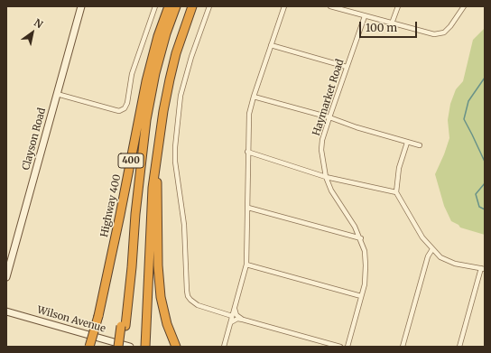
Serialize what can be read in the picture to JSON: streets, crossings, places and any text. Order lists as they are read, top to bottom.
{
  "streets": {
    "highway": ["400", "Highway 400"],
    "street": ["Haymarket Road", "Clayson Road", "Wilson Avenue"]
  },
  "scale_bar": "100 m",
  "north": "top right"
}
